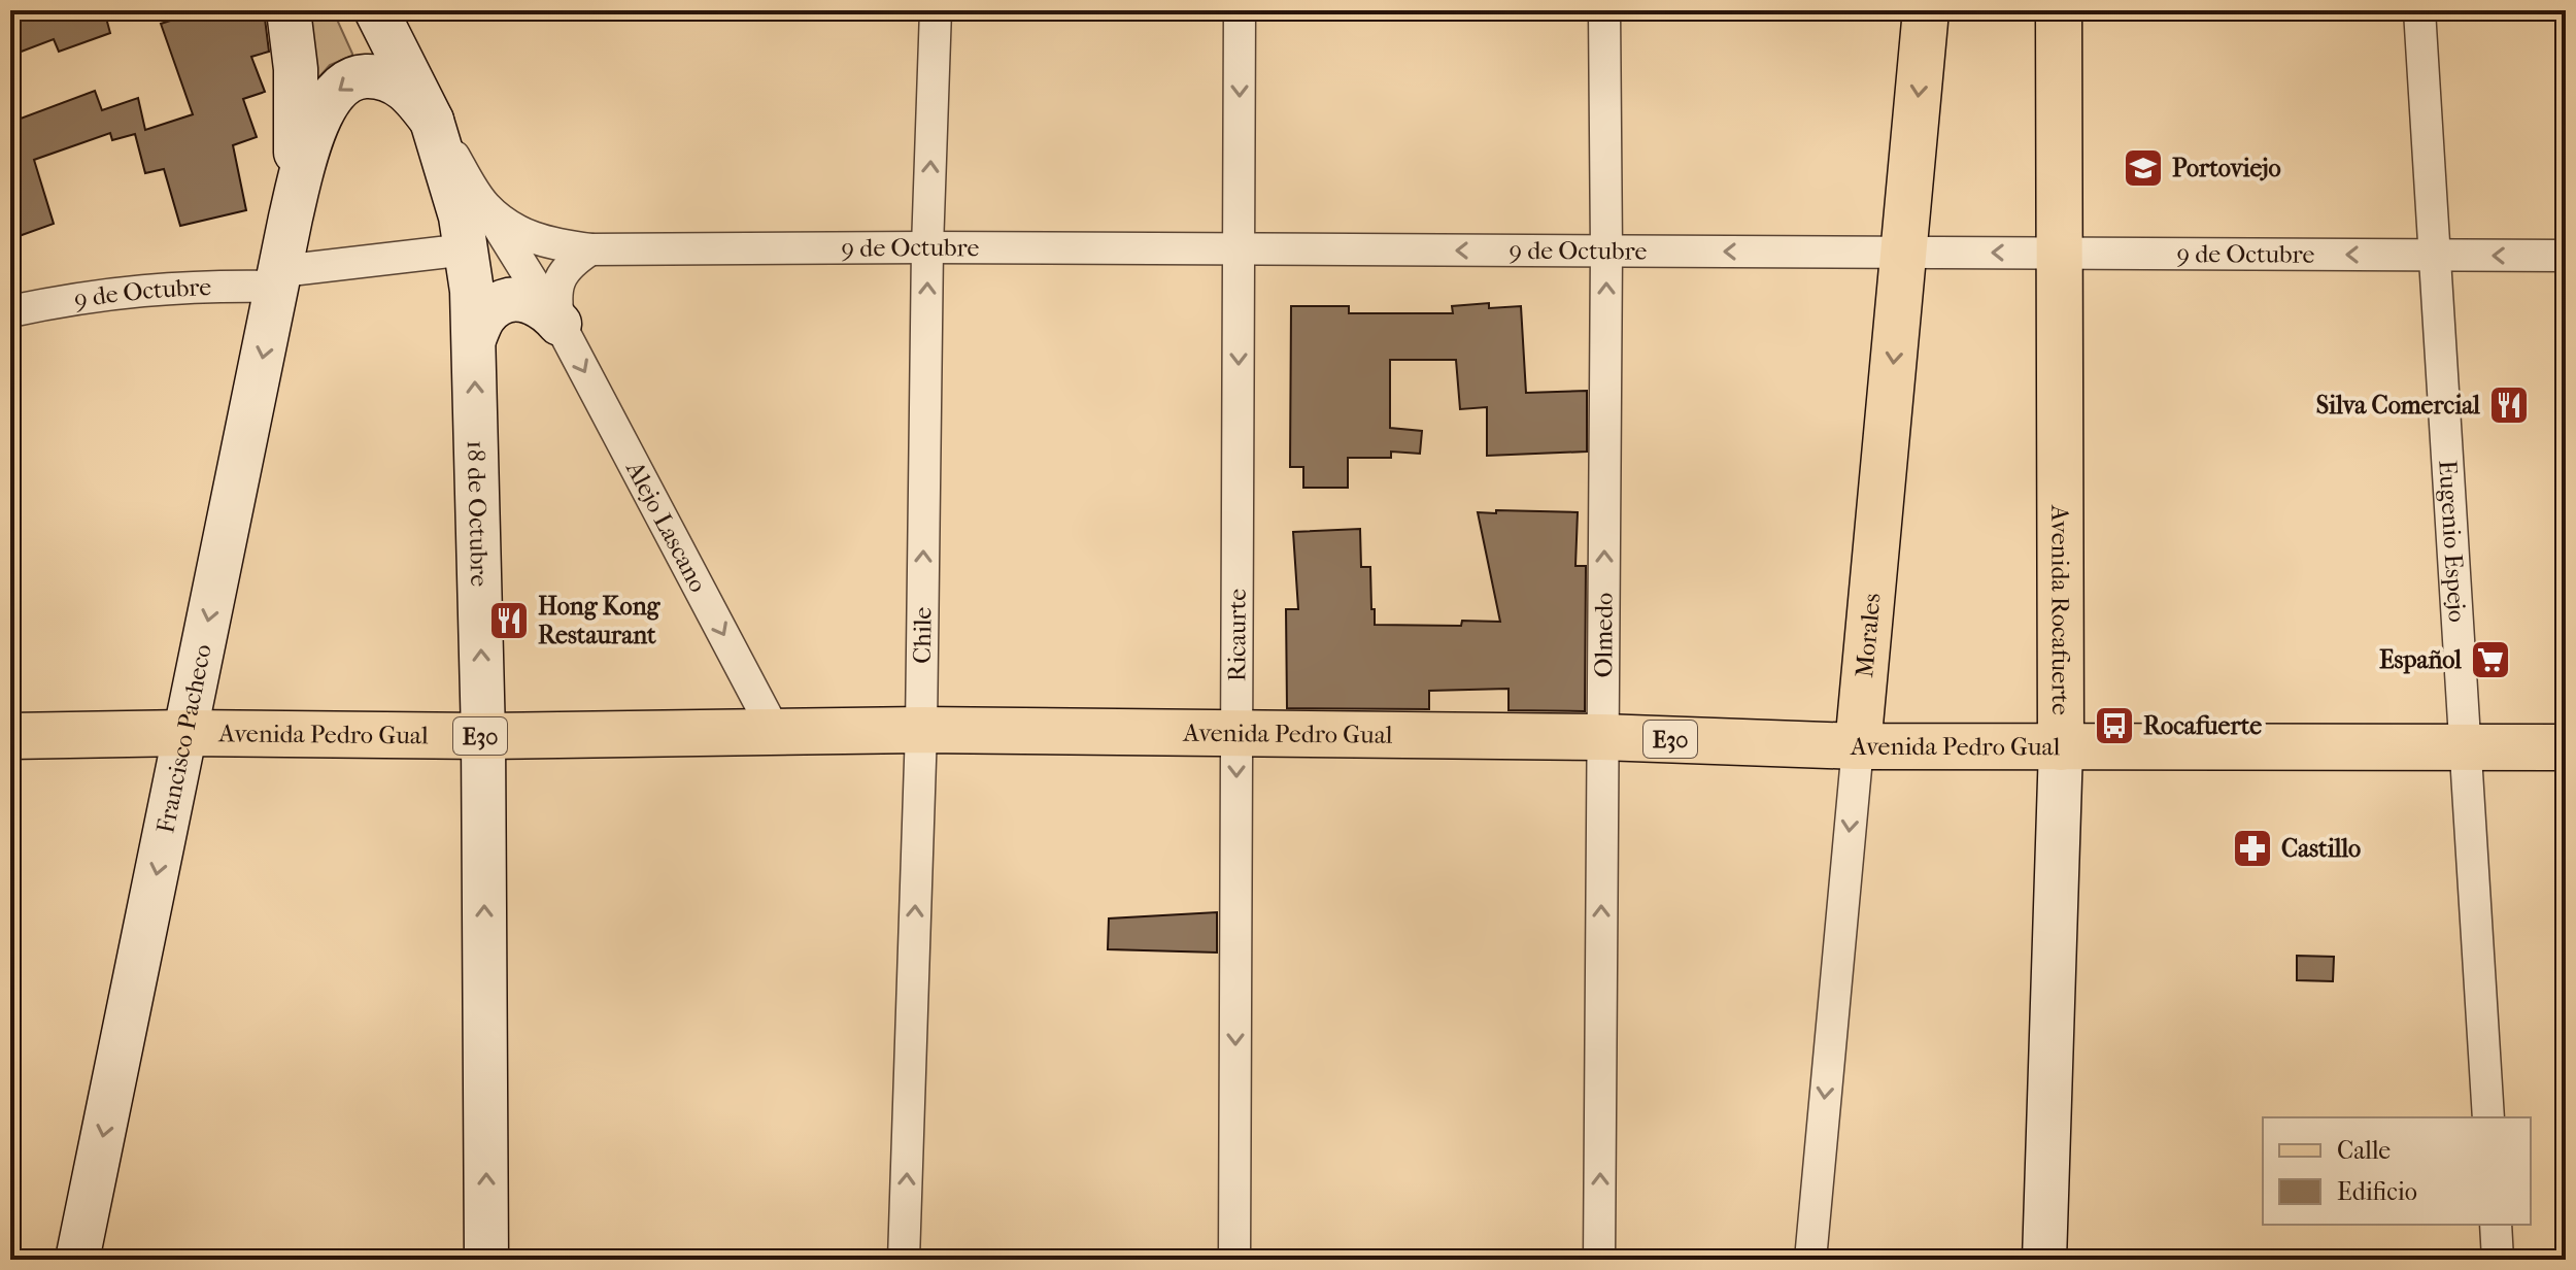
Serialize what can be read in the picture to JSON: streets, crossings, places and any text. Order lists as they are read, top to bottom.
{
  "streets": {
    "main road": [
      "18 de Octubre",
      "Alejo Lascano",
      "Avenida Rocafuerte",
      "Morales",
      "Avenida Pedro Gual",
      "E30",
      "Francisco Pacheco"
    ],
    "street": [
      "9 de Octubre",
      "Eugenio Espejo",
      "Chile",
      "Ricaurte",
      "Olmedo"
    ]
  },
  "crossings": [
    ["9 de Octubre", "18 de Octubre"],
    ["9 de Octubre", "Alejo Lascano"],
    ["9 de Octubre", "Eugenio Espejo"],
    ["9 de Octubre", "Avenida Rocafuerte"],
    ["9 de Octubre", "Chile"],
    ["9 de Octubre", "Ricaurte"],
    ["9 de Octubre", "Olmedo"],
    ["9 de Octubre", "Morales"],
    ["9 de Octubre", "Francisco Pacheco"],
    ["18 de Octubre", "Alejo Lascano"],
    ["18 de Octubre", "Avenida Pedro Gual"],
    ["Alejo Lascano", "Avenida Pedro Gual"],
    ["Eugenio Espejo", "Avenida Pedro Gual"],
    ["Avenida Rocafuerte", "Avenida Pedro Gual"],
    ["Chile", "Avenida Pedro Gual"],
    ["Ricaurte", "Avenida Pedro Gual"],
    ["Olmedo", "Avenida Pedro Gual"],
    ["Morales", "Avenida Pedro Gual"],
    ["Avenida Pedro Gual", "Francisco Pacheco"]
  ],
  "one_way": [
    "9 de Octubre",
    "18 de Octubre",
    "Alejo Lascano",
    "Chile",
    "Ricaurte",
    "Olmedo",
    "Morales",
    "Francisco Pacheco"
  ],
  "places": {
    "school or university": ["Portoviejo"],
    "restaurant": ["Silva Comercial", "Hong Kong Restaurant"],
    "supermarket": ["Español"],
    "bus stop": ["Rocafuerte"],
    "pharmacy": ["Castillo"]
  },
  "legend": ["Calle", "Edificio"]
}
